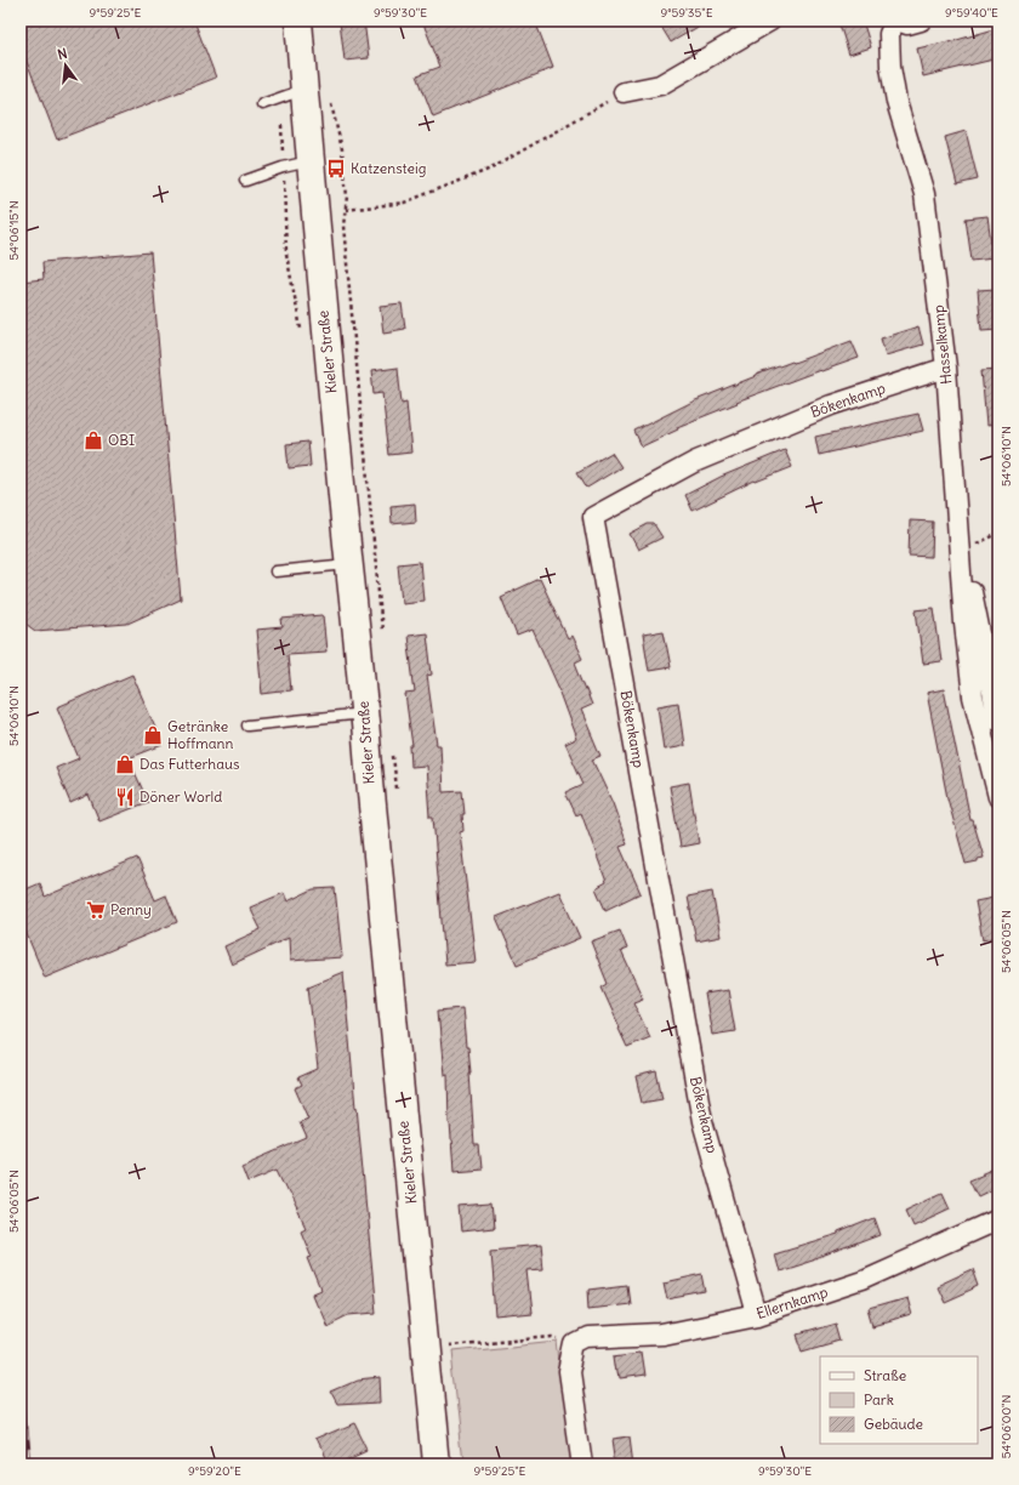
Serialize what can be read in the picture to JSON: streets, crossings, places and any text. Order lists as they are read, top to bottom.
{
  "streets": {
    "main road": ["Kieler Straße"],
    "street": ["Hasselkamp", "Bökenkamp", "Ellernkamp"]
  },
  "crossings": [
    ["Hasselkamp", "Bökenkamp"],
    ["Bökenkamp", "Ellernkamp"]
  ],
  "places": {
    "bus stop": ["Katzensteig"],
    "shop": ["OBI", "Getränke Hoffmann", "Das Futterhaus"],
    "restaurant": ["Döner World"],
    "supermarket": ["Penny"]
  },
  "legend": ["Straße", "Park", "Gebäude"],
  "north": "top",
  "coordinates": [
    "9°59'25\"E",
    "9°59'30\"E",
    "9°59'35\"E",
    "9°59'40\"E",
    "54°06'15\"N",
    "54°06'10\"N",
    "54°06'05\"N",
    "54°06'00\"N",
    "9°59'20\"E"
  ]
}
